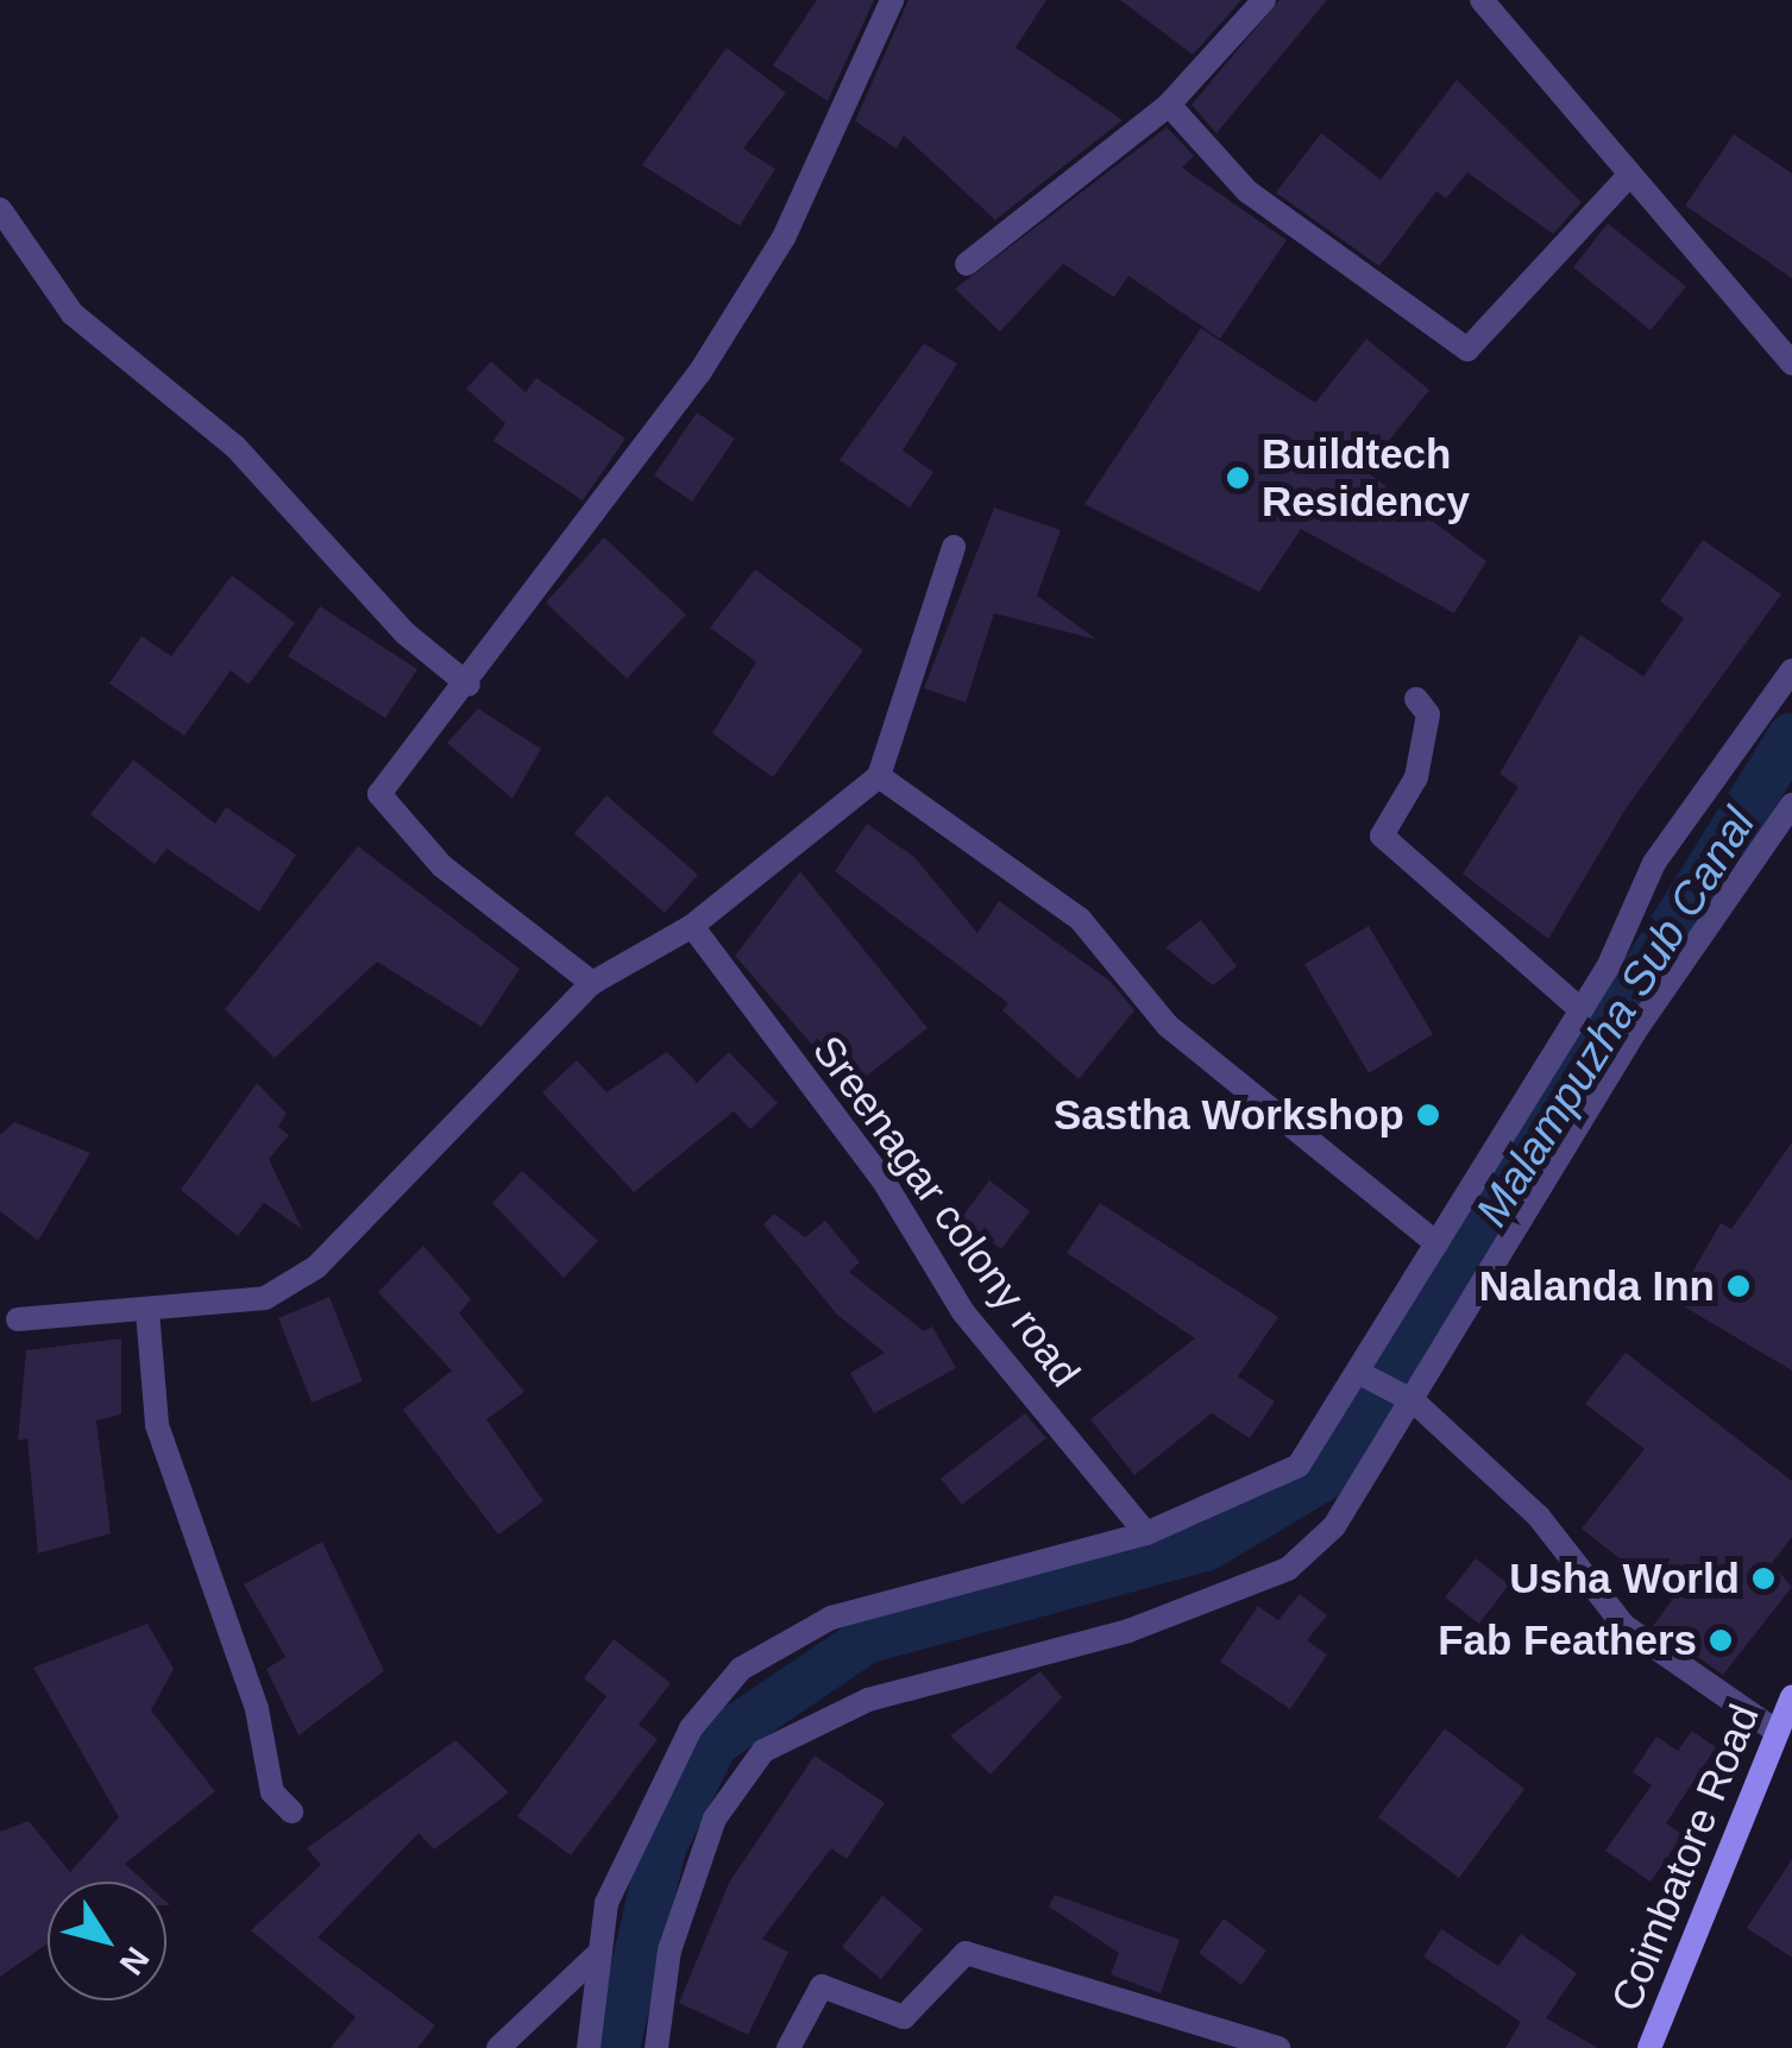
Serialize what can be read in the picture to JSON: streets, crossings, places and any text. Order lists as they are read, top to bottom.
{
  "streets": {
    "main road": ["Coimbatore Road"],
    "street": ["Sreenagar colony road"]
  },
  "water": ["Malampuzha Sub Canal"],
  "places": [
    "Buildtech Residency",
    "Sastha Workshop",
    "Nalanda Inn",
    "Usha World",
    "Fab Feathers"
  ],
  "north": "bottom right"
}
